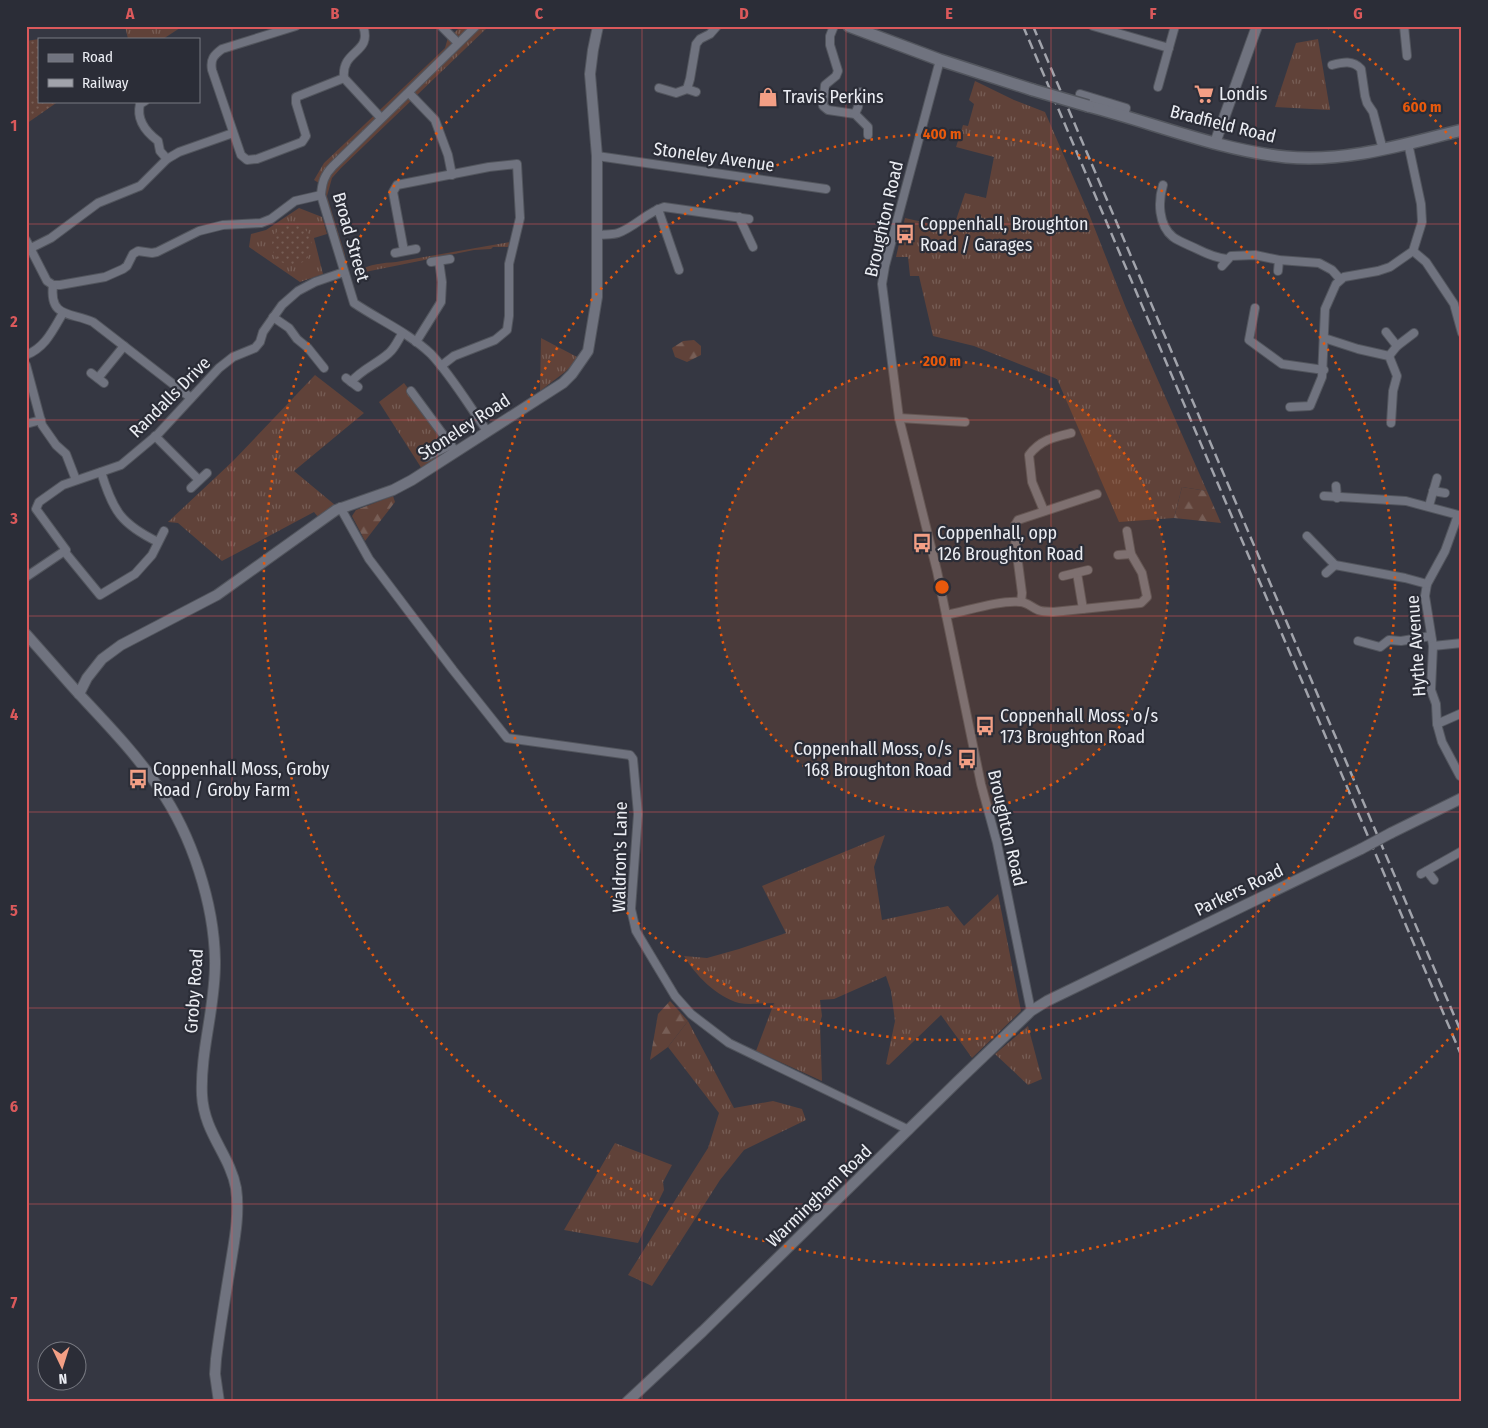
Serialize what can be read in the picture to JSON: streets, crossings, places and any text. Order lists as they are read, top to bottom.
{
  "streets": {
    "main road": ["Bradfield Road"],
    "street": [
      "Stoneley Avenue",
      "Broughton Road",
      "Broad Street",
      "Randalls Drive",
      "Stoneley Road",
      "Hythe Avenue",
      "Waldron's Lane",
      "Parkers Road",
      "Groby Road",
      "Warmingham Road"
    ]
  },
  "crossings": [
    ["Bradfield Road", "Broughton Road"],
    ["Stoneley Avenue", "Stoneley Road"],
    ["Broughton Road", "Parkers Road"],
    ["Broughton Road", "Warmingham Road"],
    ["Broad Street", "Randalls Drive"],
    ["Broad Street", "Stoneley Road"],
    ["Stoneley Road", "Waldron's Lane"],
    ["Stoneley Road", "Groby Road"],
    ["Waldron's Lane", "Warmingham Road"],
    ["Parkers Road", "Warmingham Road"]
  ],
  "places": {
    "supermarket": ["Londis"],
    "shop": ["Travis Perkins"],
    "bus stop": [
      "Coppenhall, Broughton Road / Garages",
      "Coppenhall, opp 126 Broughton Road",
      "Coppenhall Moss, o/s 173 Broughton Road",
      "Coppenhall Moss, o/s 168 Broughton Road",
      "Coppenhall Moss, Groby Road / Groby Farm"
    ]
  },
  "legend": ["Road", "Railway"],
  "north": "bottom",
  "grid": {
    "columns": [
      "A",
      "B",
      "C",
      "D",
      "E",
      "F",
      "G"
    ],
    "rows": [
      "1",
      "2",
      "3",
      "4",
      "5",
      "6",
      "7"
    ]
  },
  "rings": ["600 m", "400 m", "200 m"]
}
